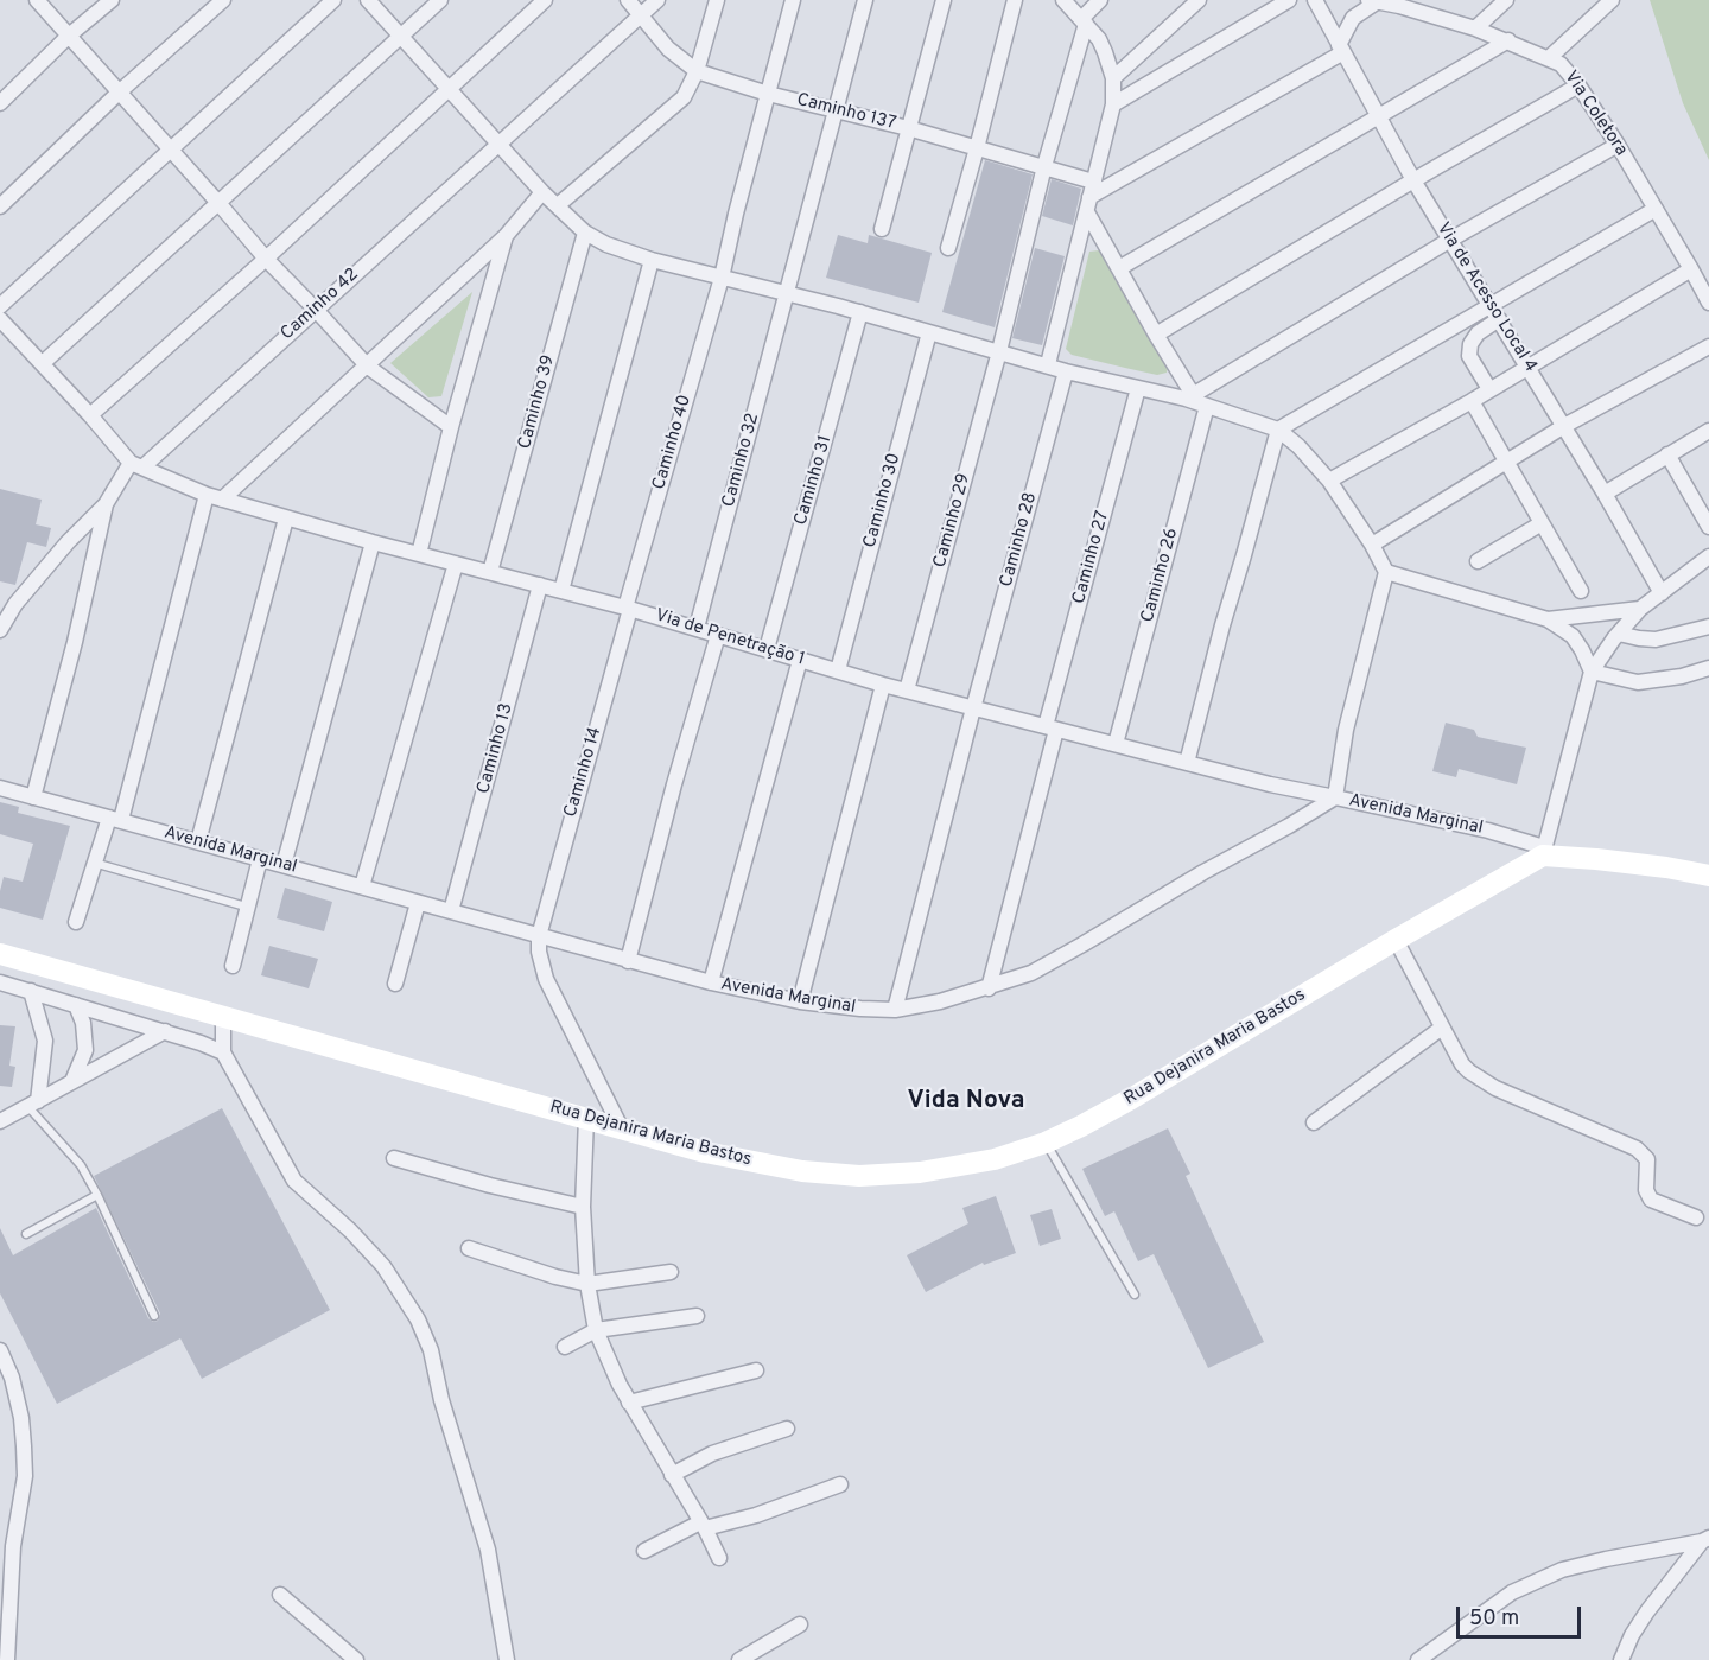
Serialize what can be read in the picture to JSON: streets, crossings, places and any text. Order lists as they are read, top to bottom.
{
  "streets": {
    "main road": ["Rua Dejanira Maria Bastos"],
    "street": [
      "Caminho 137",
      "Via Coletora",
      "Via de Acesso Local 4",
      "Caminho 42",
      "Caminho 39",
      "Caminho 40",
      "Caminho 32",
      "Caminho 31",
      "Caminho 30",
      "Caminho 29",
      "Caminho 28",
      "Caminho 27",
      "Caminho 26",
      "Via de Penetração 1",
      "Caminho 13",
      "Caminho 14",
      "Avenida Marginal"
    ]
  },
  "crossings": [
    ["Caminho 137", "Caminho 42"],
    ["Caminho 137", "Caminho 40"],
    ["Caminho 137", "Caminho 32"],
    ["Caminho 137", "Caminho 29"],
    ["Caminho 42", "Via de Penetração 1"],
    ["Caminho 39", "Via de Penetração 1"],
    ["Caminho 40", "Via de Penetração 1"],
    ["Caminho 40", "Caminho 14"],
    ["Caminho 32", "Via de Penetração 1"],
    ["Caminho 31", "Via de Penetração 1"],
    ["Caminho 30", "Via de Penetração 1"],
    ["Caminho 29", "Via de Penetração 1"],
    ["Caminho 28", "Via de Penetração 1"],
    ["Caminho 28", "Avenida Marginal"],
    ["Caminho 27", "Via de Penetração 1"],
    ["Caminho 27", "Avenida Marginal"],
    ["Caminho 26", "Via de Penetração 1"],
    ["Via de Penetração 1", "Caminho 13"],
    ["Via de Penetração 1", "Caminho 14"],
    ["Via de Penetração 1", "Avenida Marginal"],
    ["Caminho 13", "Avenida Marginal"],
    ["Caminho 14", "Avenida Marginal"],
    ["Avenida Marginal", "Rua Dejanira Maria Bastos"]
  ],
  "districts": ["Vida Nova"],
  "scale_bar": "50 m"
}
